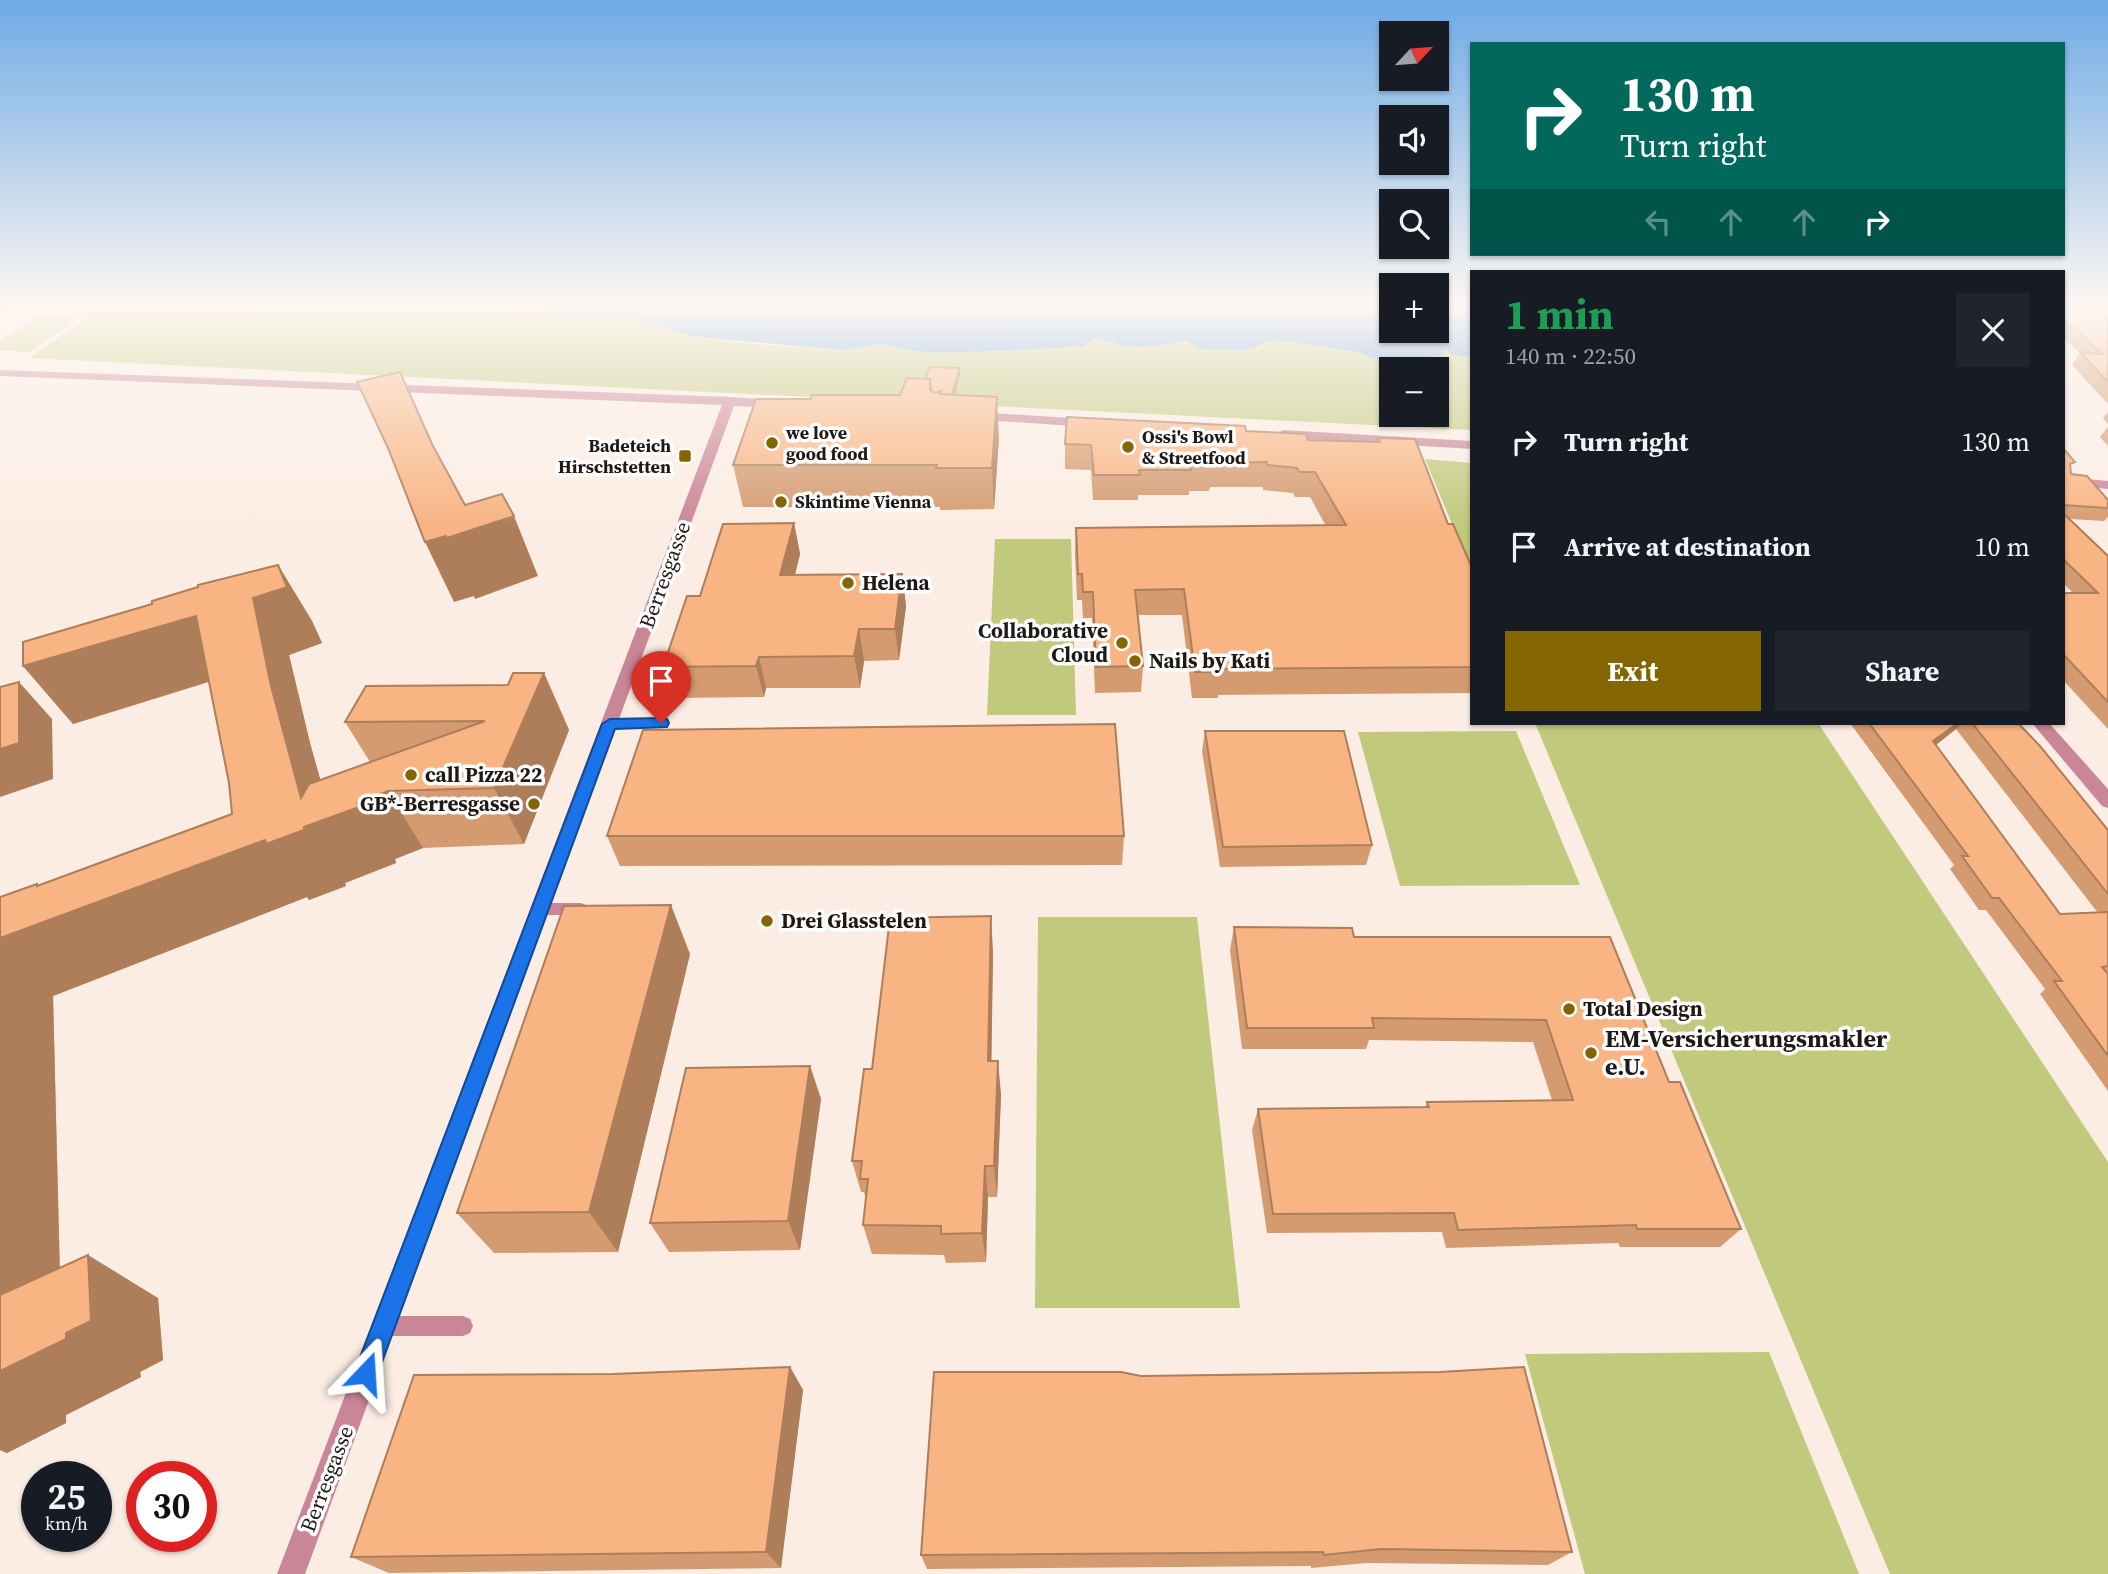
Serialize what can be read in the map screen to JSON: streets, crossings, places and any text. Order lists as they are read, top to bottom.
{
  "streets": {
    "street": ["Berresgasse"]
  },
  "places": {
    "other": [
      "we love good food",
      "Ossi's Bowl & Streetfood",
      "Skintime Vienna",
      "Helena",
      "Collaborative Cloud",
      "Nails by Kati",
      "call Pizza 22",
      "GB*-Berresgasse",
      "Drei Glasstelen",
      "Total Design",
      "EM-Versicherungsmakler e.U."
    ],
    "transit": ["Badeteich Hirschstetten"]
  },
  "north": "top right",
  "page": {
    "map_buttons": ["+", "−"],
    "turn": ["130 m", "Turn right"],
    "heading": ["1 min", "140 m · 22:50"],
    "list": [
      {
        "name": "Turn right",
        "value": "130 m"
      },
      {
        "name": "Arrive at destination",
        "value": "10 m"
      }
    ],
    "buttons": ["Exit", "Share"],
    "speed": "25 km/h",
    "limit": "30"
  }
}
